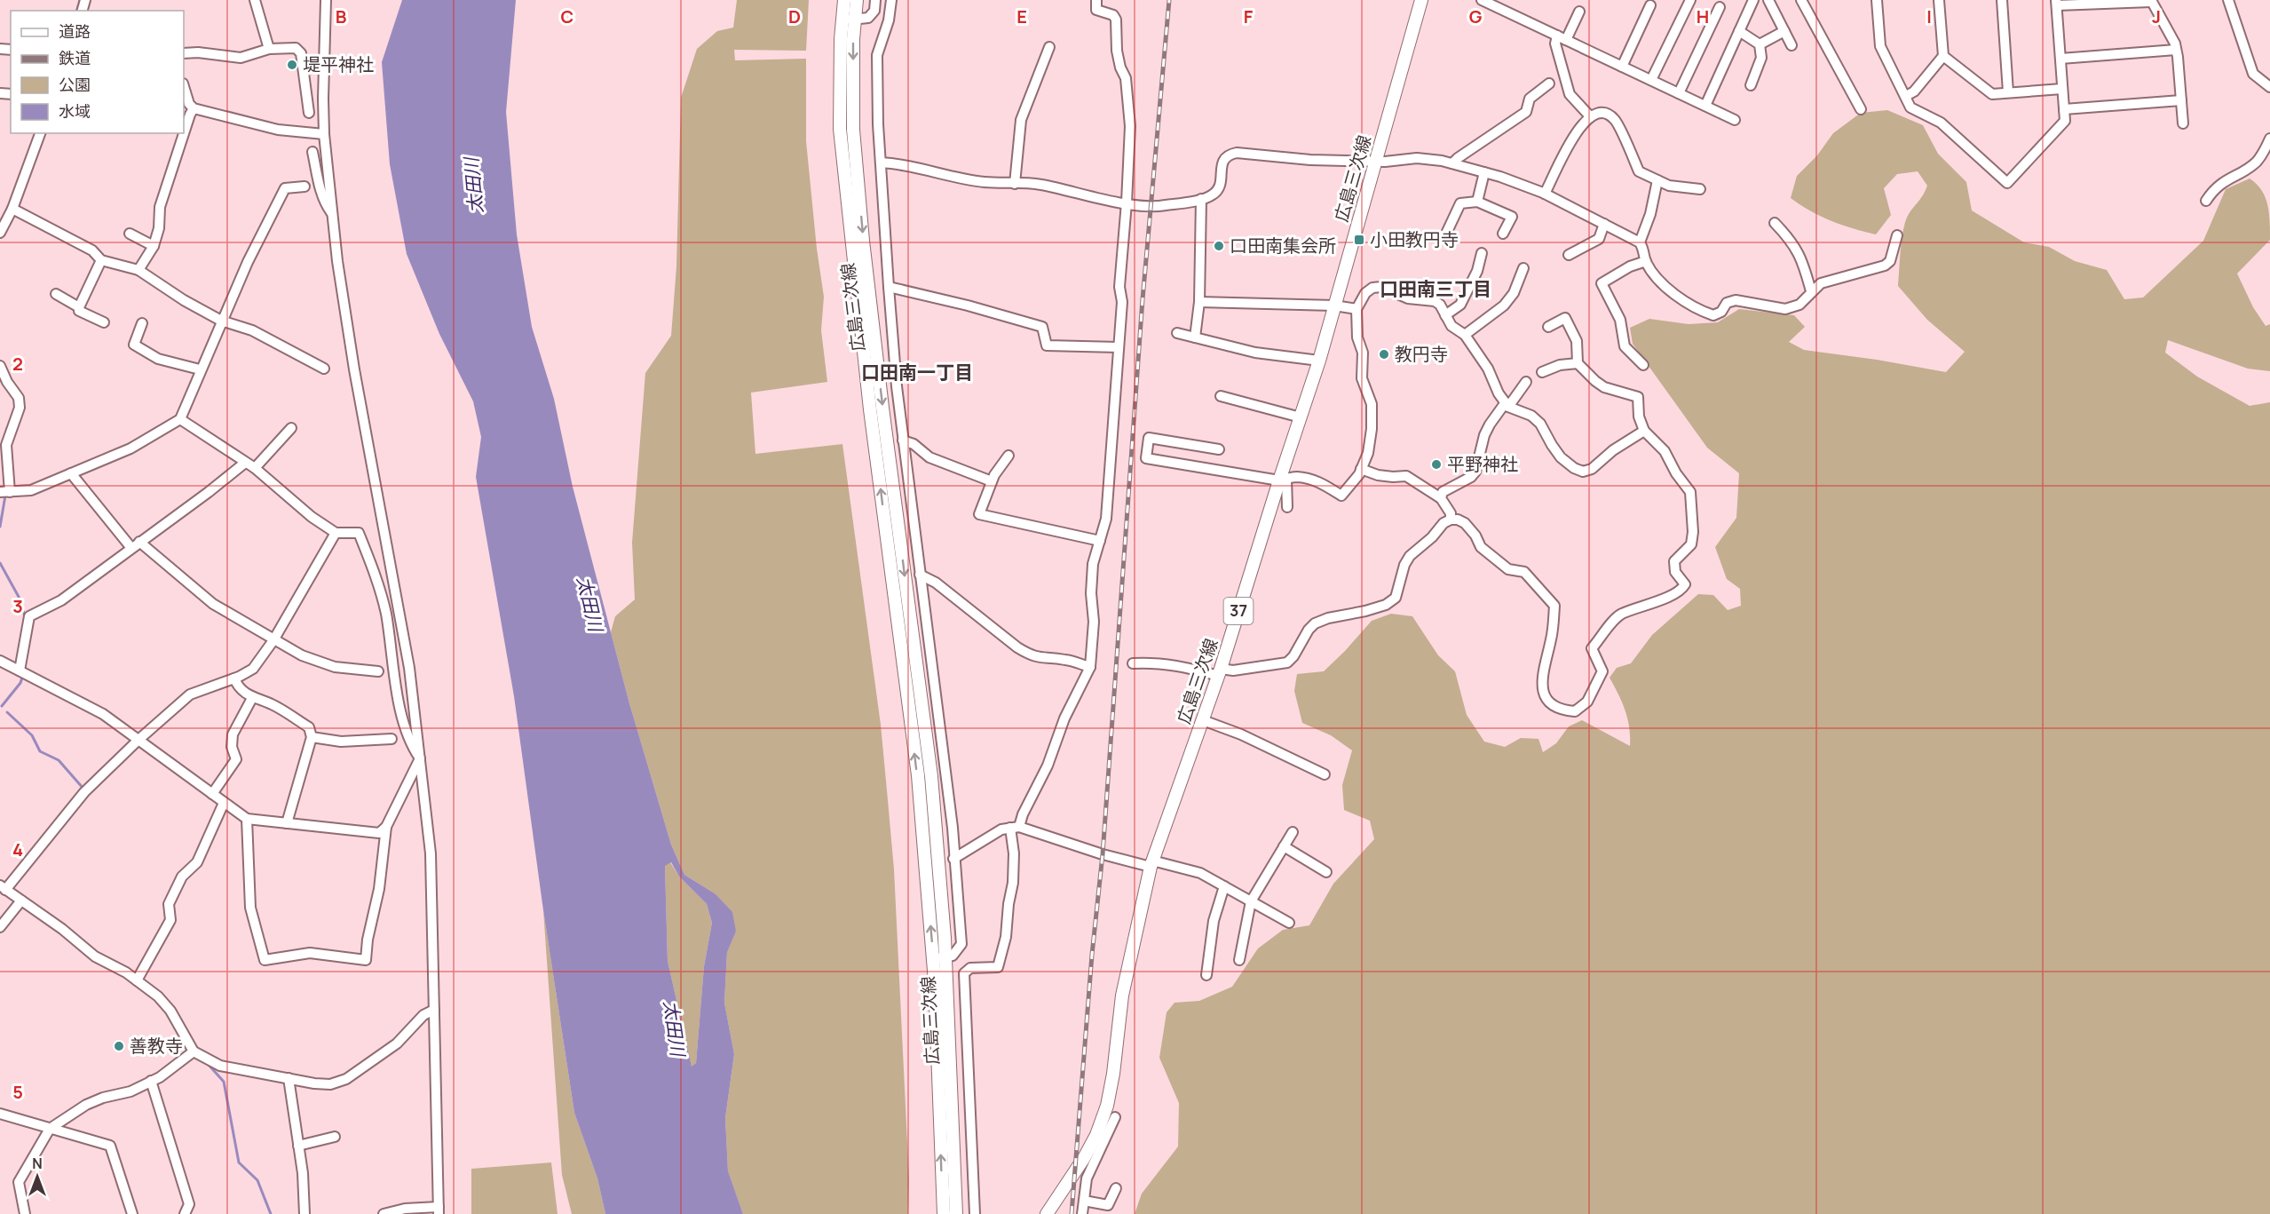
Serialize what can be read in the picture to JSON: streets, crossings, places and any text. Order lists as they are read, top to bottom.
{
  "streets": {
    "main road": ["広島三次線", "37"]
  },
  "districts": ["口田南三丁目", "口田南一丁目"],
  "water": ["太田川"],
  "places": {
    "other": [
      "堤平神社",
      "口田南集会所",
      "教円寺",
      "平野神社",
      "善教寺"
    ],
    "transit": ["小田教円寺"]
  },
  "legend": [
    "道路",
    "鉄道",
    "公園",
    "水域"
  ],
  "north": "top",
  "grid": {
    "columns": [
      "B",
      "C",
      "D",
      "E",
      "F",
      "G",
      "H",
      "I",
      "J"
    ],
    "rows": [
      "2",
      "3",
      "4",
      "5"
    ]
  }
}
